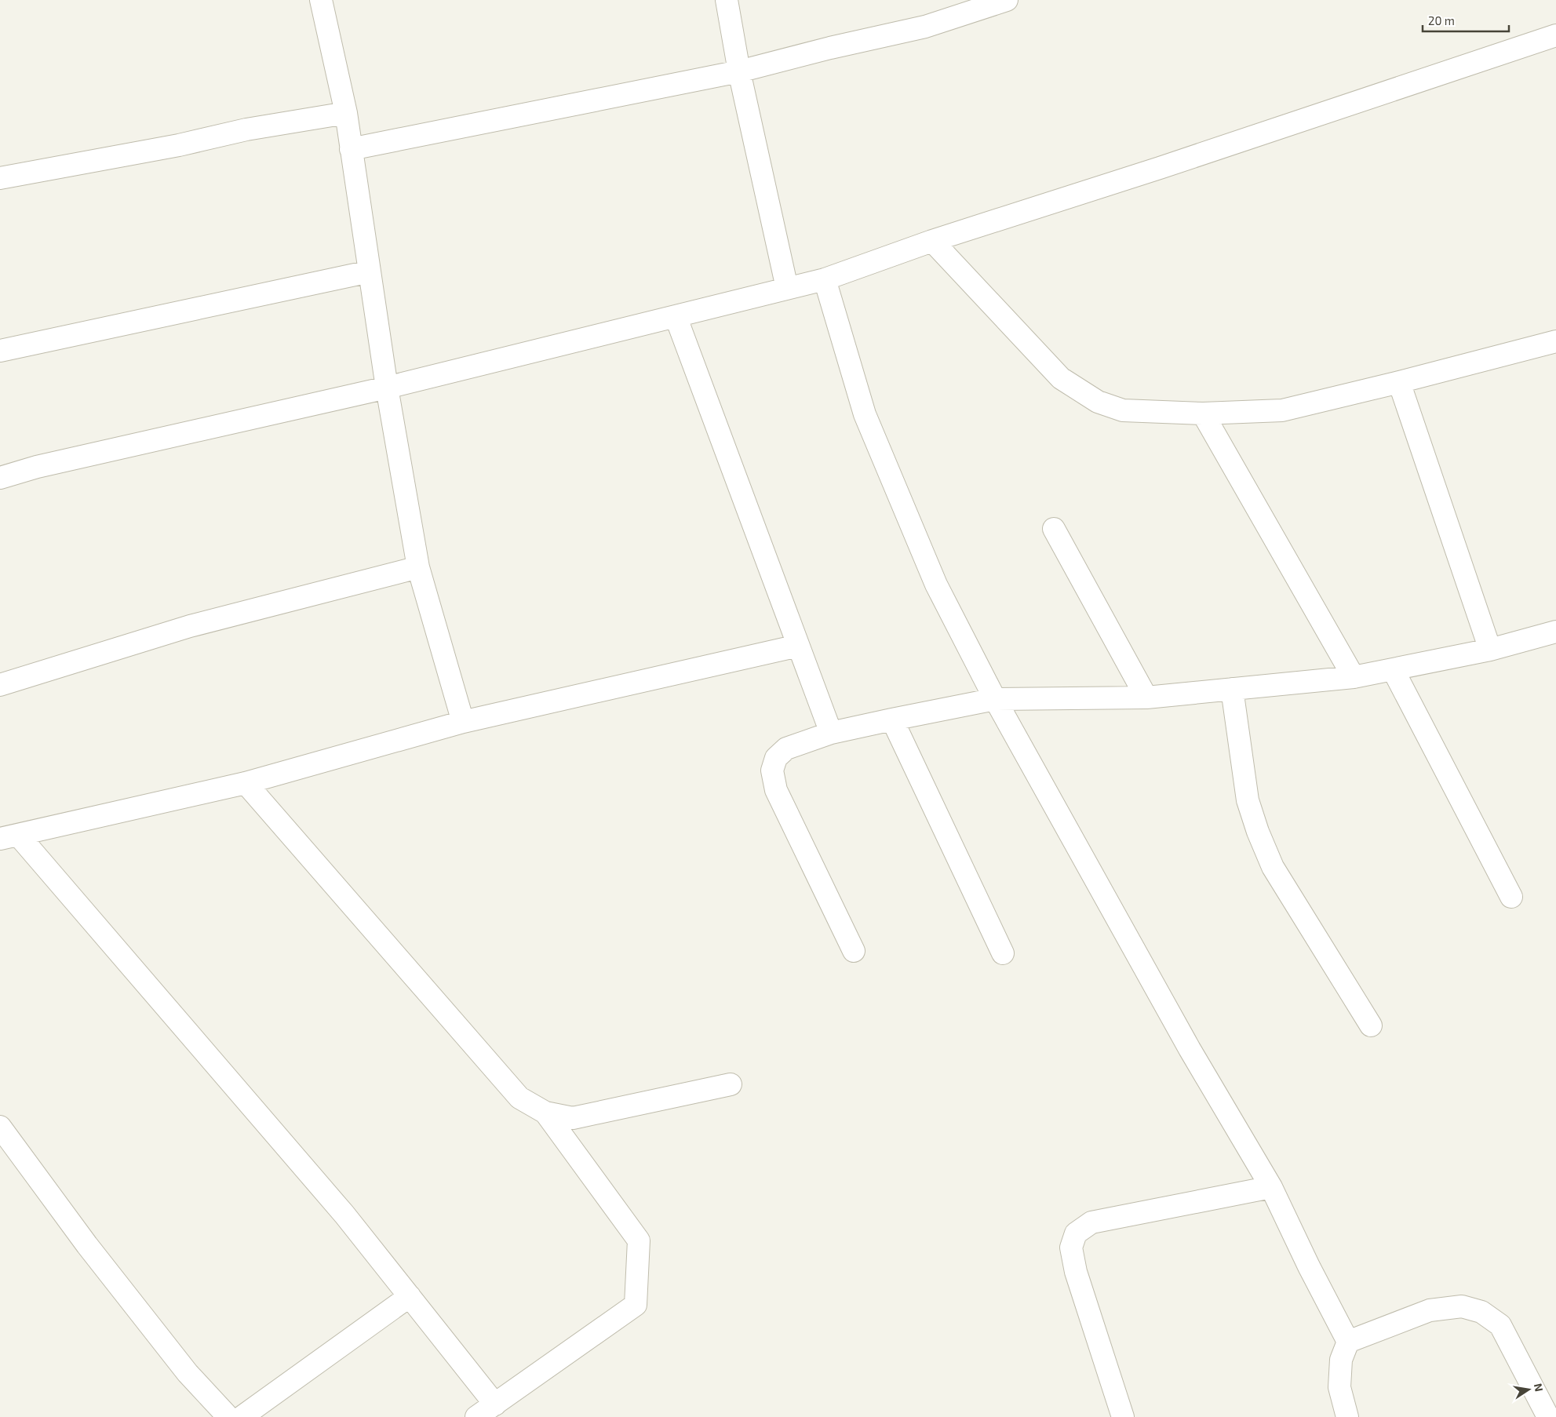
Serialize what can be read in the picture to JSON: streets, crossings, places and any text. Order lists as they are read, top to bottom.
{
  "scale_bar": "20 m",
  "north": "right"
}
